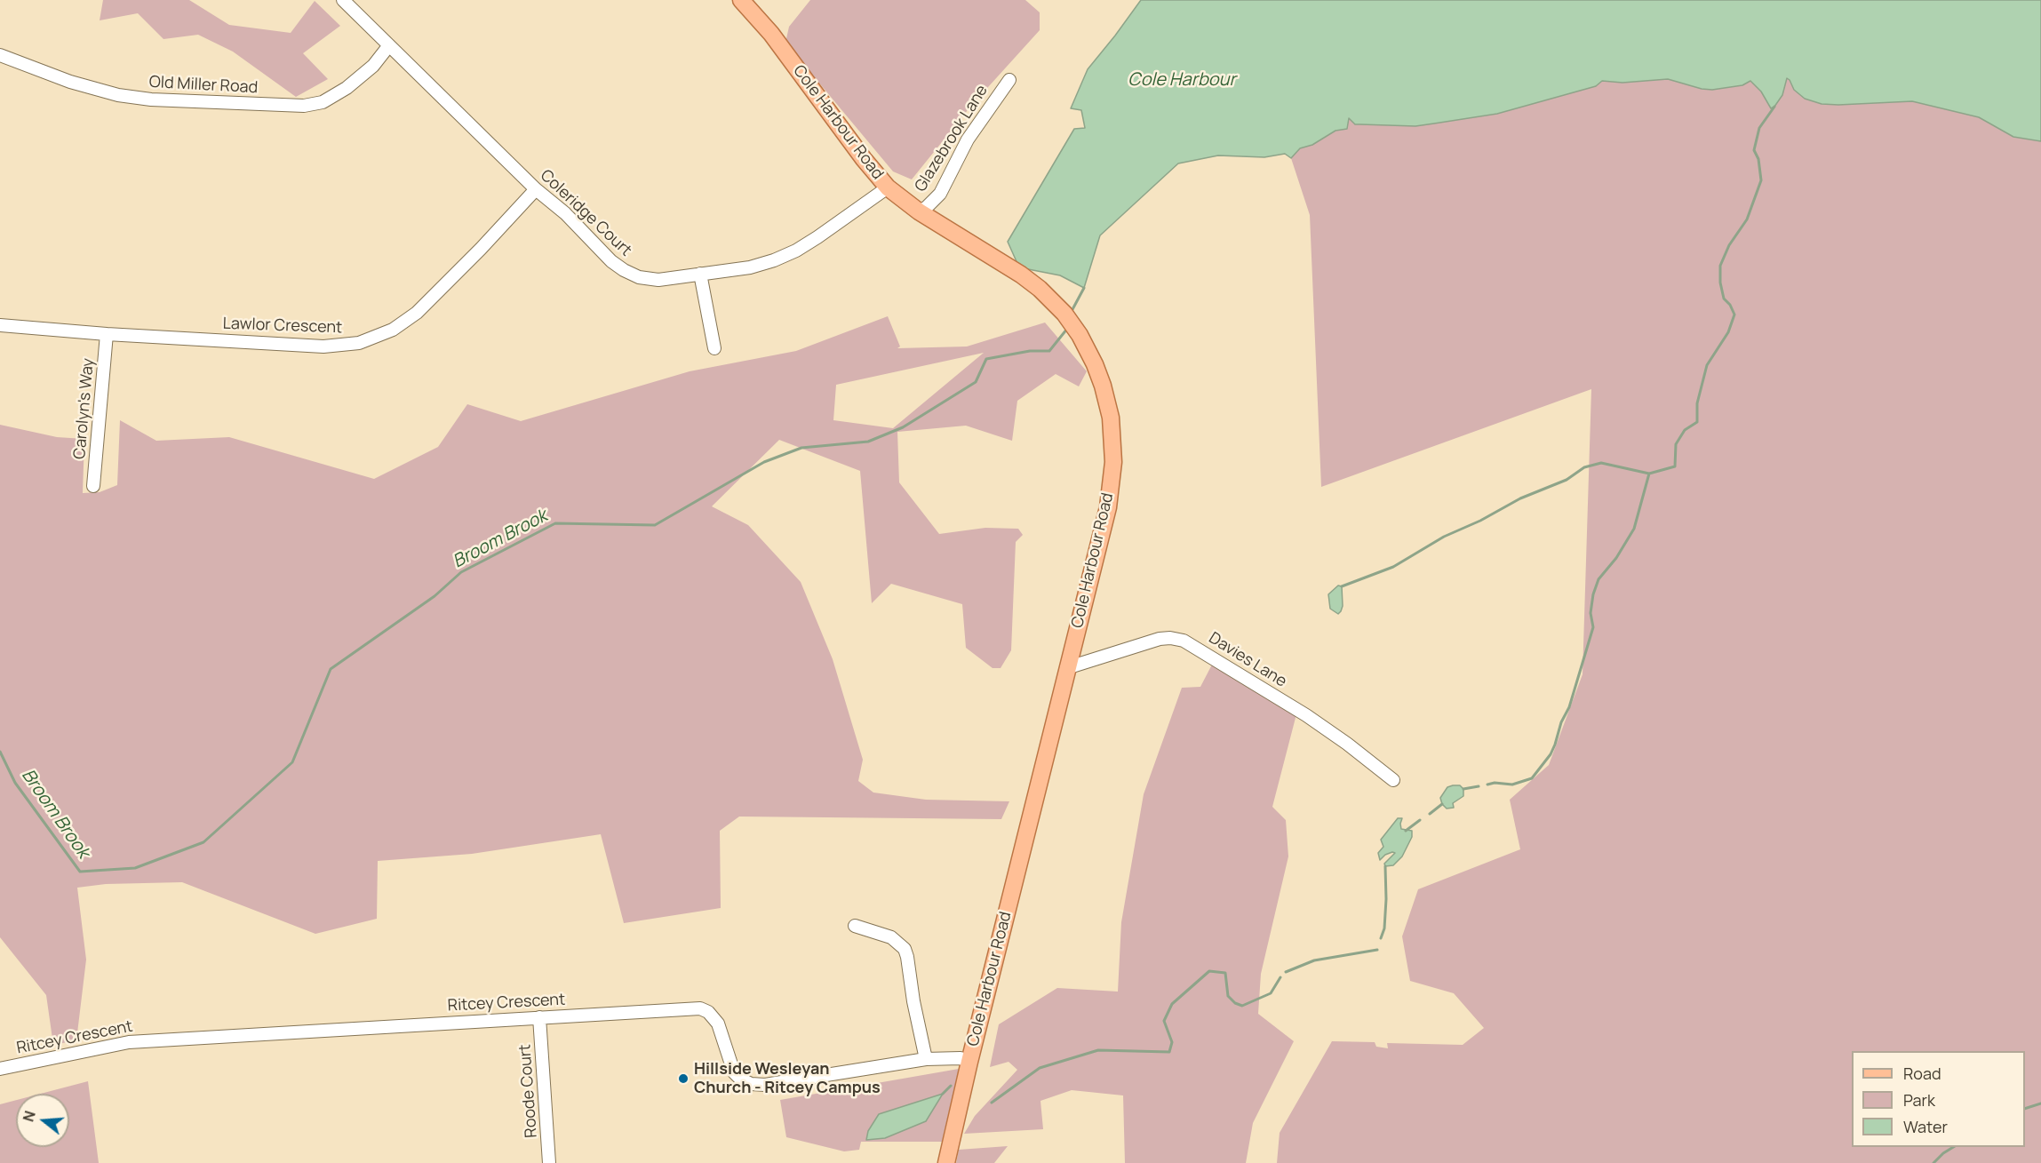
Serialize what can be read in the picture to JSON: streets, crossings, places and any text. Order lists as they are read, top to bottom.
{
  "streets": {
    "main road": ["Cole Harbour Road"],
    "street": [
      "Old Miller Road",
      "Glazebrook Lane",
      "Coleridge Court",
      "Lawlor Crescent",
      "Carolyn's Way",
      "Davies Lane",
      "Ritcey Crescent",
      "Roode Court"
    ]
  },
  "crossings": [
    ["Old Miller Road", "Coleridge Court"],
    ["Cole Harbour Road", "Glazebrook Lane"],
    ["Cole Harbour Road", "Coleridge Court"],
    ["Cole Harbour Road", "Davies Lane"],
    ["Cole Harbour Road", "Ritcey Crescent"],
    ["Coleridge Court", "Lawlor Crescent"],
    ["Lawlor Crescent", "Carolyn's Way"],
    ["Ritcey Crescent", "Roode Court"]
  ],
  "water": ["Cole Harbour", "Broom Brook"],
  "places": ["Hillside Wesleyan Church - Ritcey Campus"],
  "legend": ["Road", "Park", "Water"],
  "north": "left"
}
